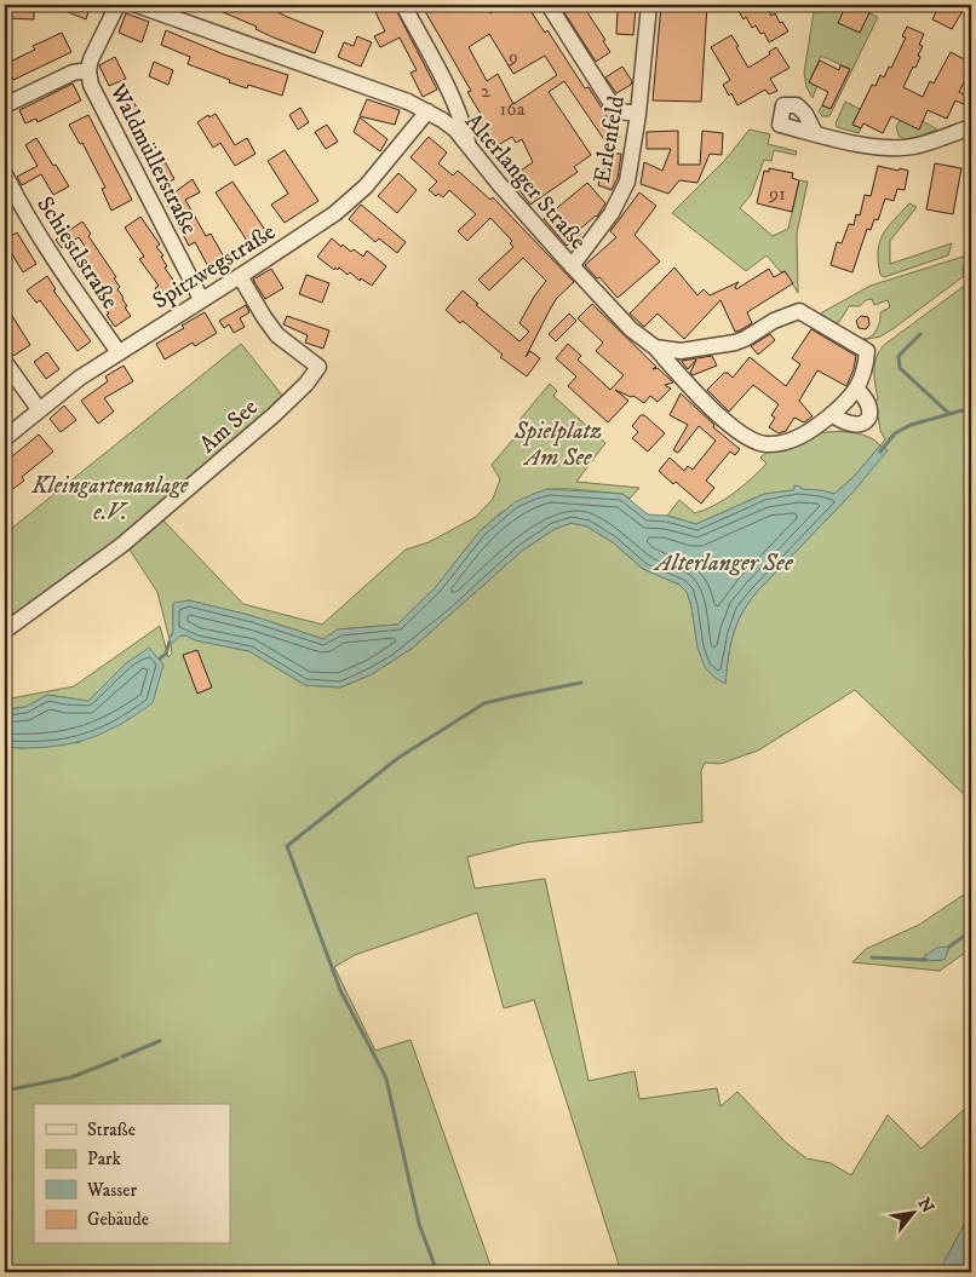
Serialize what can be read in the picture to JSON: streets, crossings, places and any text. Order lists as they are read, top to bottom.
{
  "streets": {
    "street": [
      "Erlenfeld",
      "Waldmüllerstraße",
      "Alterlanger Straße",
      "Schiestlstraße",
      "Spitzwegstraße",
      "Am See"
    ]
  },
  "crossings": [
    ["Erlenfeld", "Alterlanger Straße"],
    ["Waldmüllerstraße", "Spitzwegstraße"],
    ["Alterlanger Straße", "Spitzwegstraße"],
    ["Schiestlstraße", "Spitzwegstraße"],
    ["Spitzwegstraße", "Am See"]
  ],
  "water": ["Alterlanger See"],
  "parks": ["Spielplatz Am See", "Kleingartenanlage e.V."],
  "house_numbers": [
    "9",
    "2",
    "16a",
    "91"
  ],
  "legend": [
    "Straße",
    "Park",
    "Wasser",
    "Gebäude"
  ],
  "north": "top right"
}
